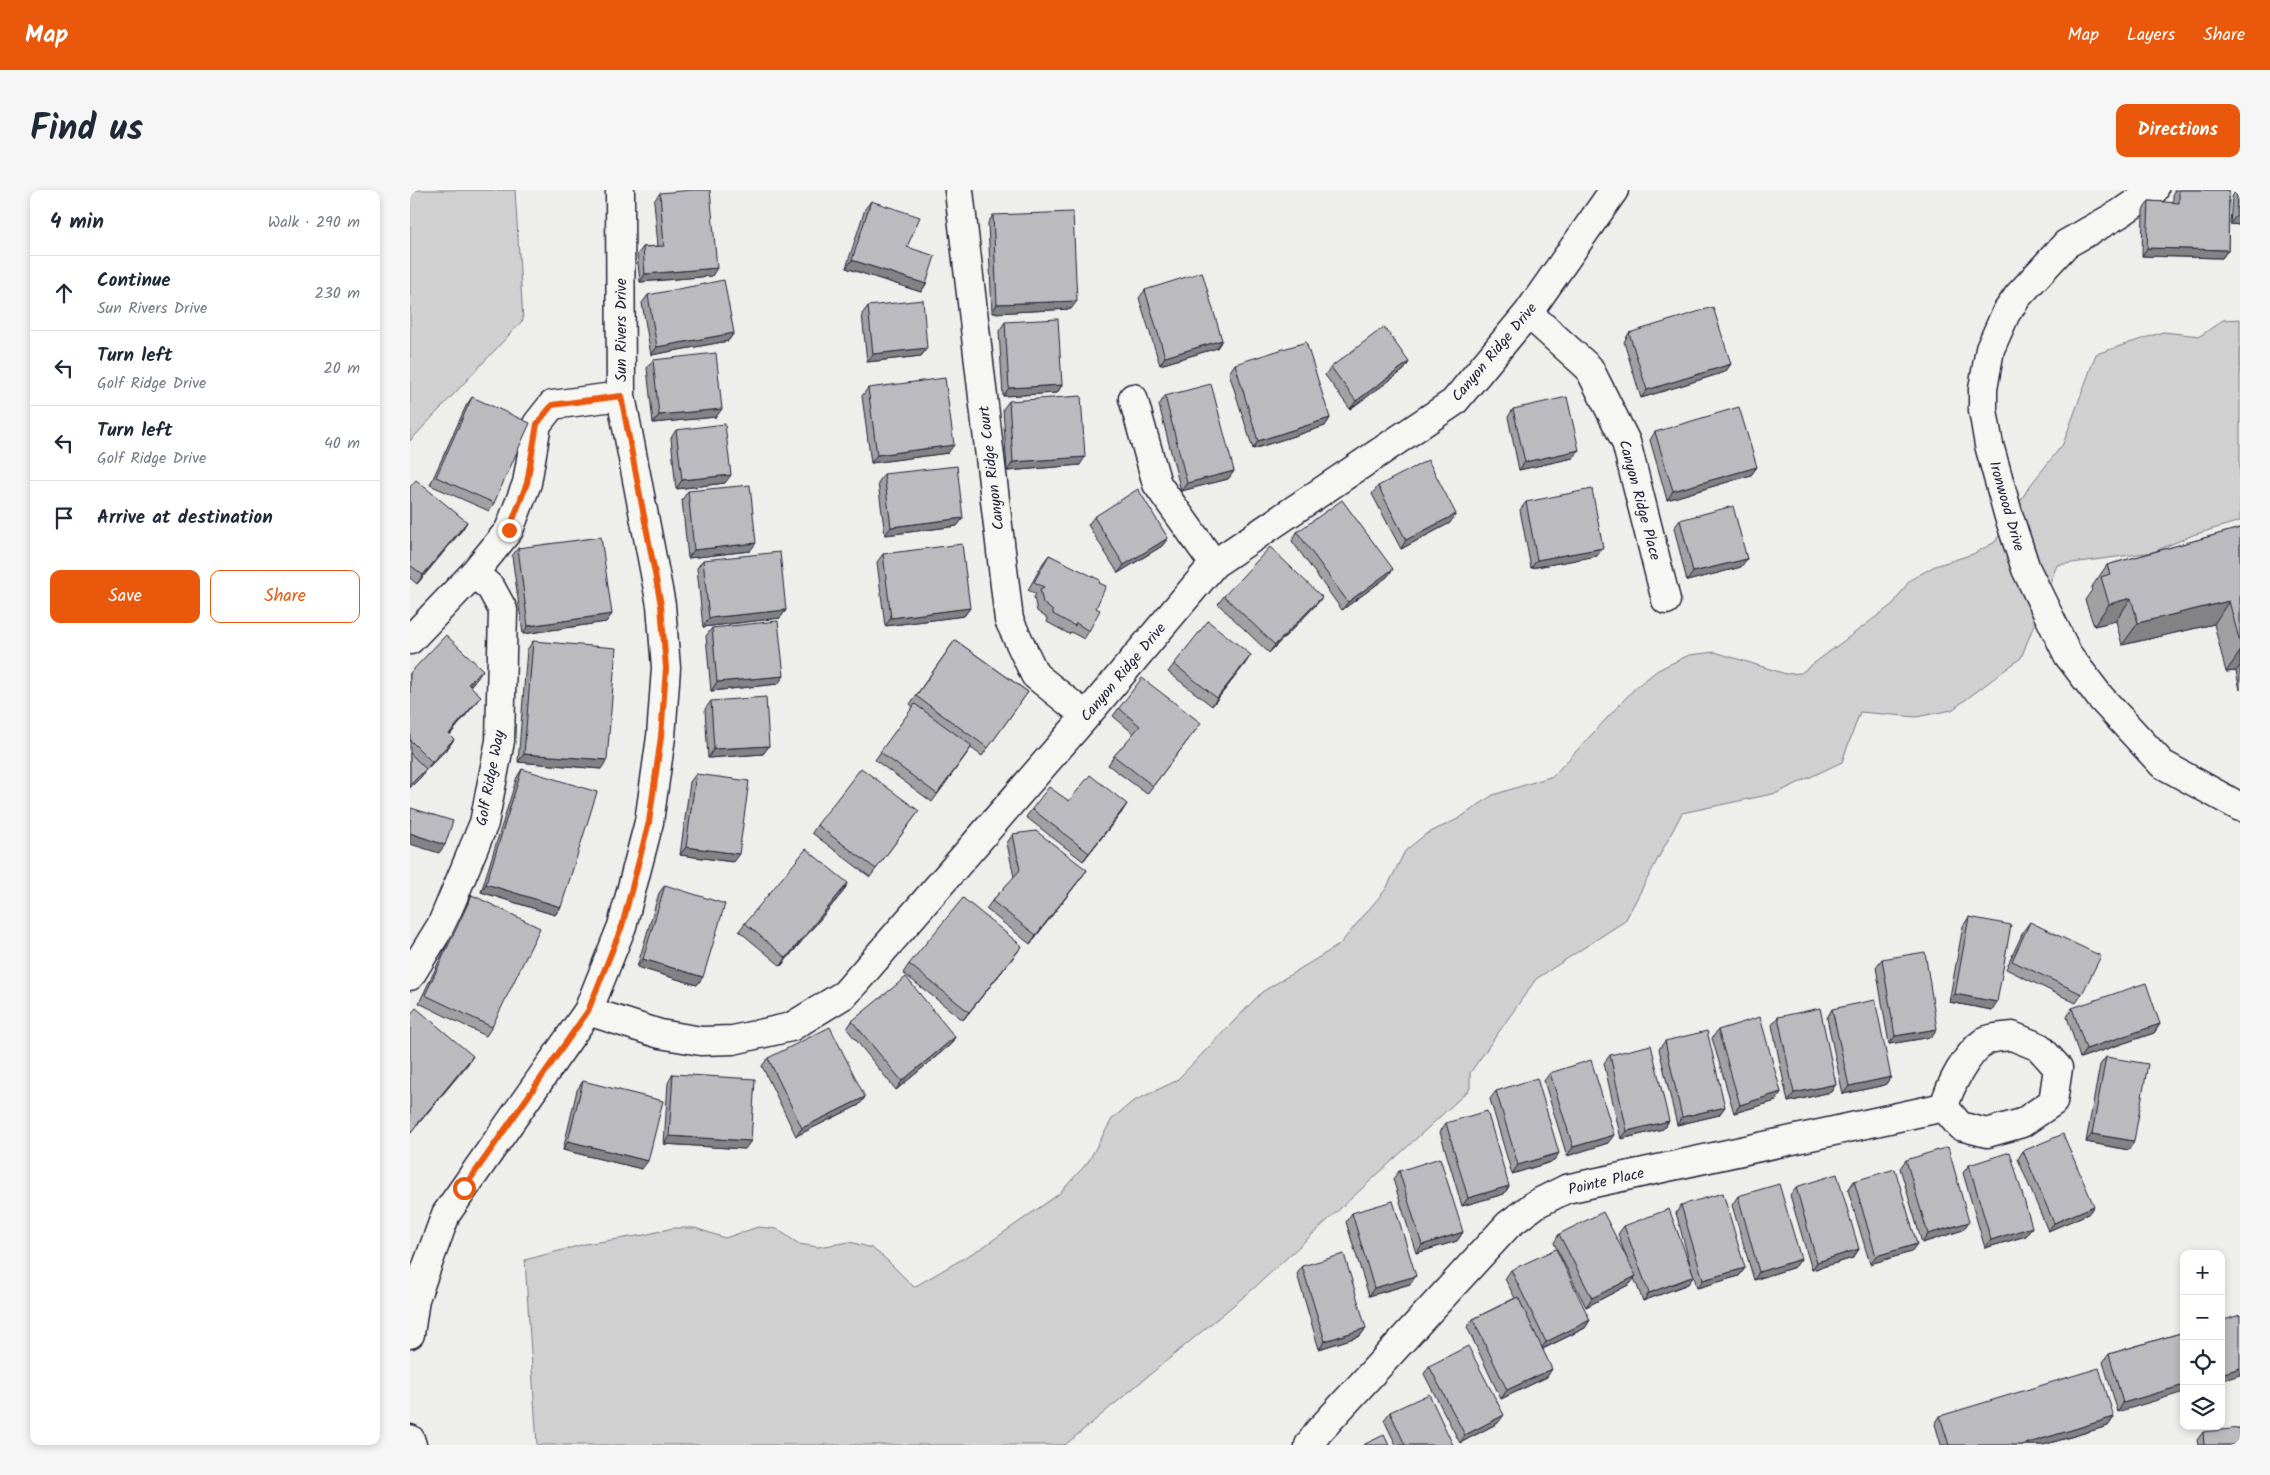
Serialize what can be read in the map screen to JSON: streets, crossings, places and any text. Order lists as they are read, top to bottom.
{
  "streets": {
    "street": [
      "Sun Rivers Drive",
      "Canyon Ridge Drive",
      "Canyon Ridge Court",
      "Canyon Ridge Place",
      "Ironwood Drive",
      "Golf Ridge Way",
      "Pointe Place"
    ]
  },
  "crossings": [
    ["Sun Rivers Drive", "Canyon Ridge Drive"],
    ["Canyon Ridge Drive", "Canyon Ridge Court"],
    ["Canyon Ridge Drive", "Canyon Ridge Place"]
  ],
  "page": {
    "header": "Map",
    "nav": ["Map", "Layers", "Share"],
    "title": "Find us",
    "buttons": [
      "Directions",
      ["Save", "Share"]
    ],
    "heading": ["4 min", "Walk · 290 m"],
    "list": [
      ["Continue", "Sun Rivers Drive", "230 m"],
      ["Turn left", "Golf Ridge Drive", "20 m"],
      ["Turn left", "Golf Ridge Drive", "40 m"],
      "Arrive at destination"
    ],
    "map_buttons": ["+", "−"]
  }
}
